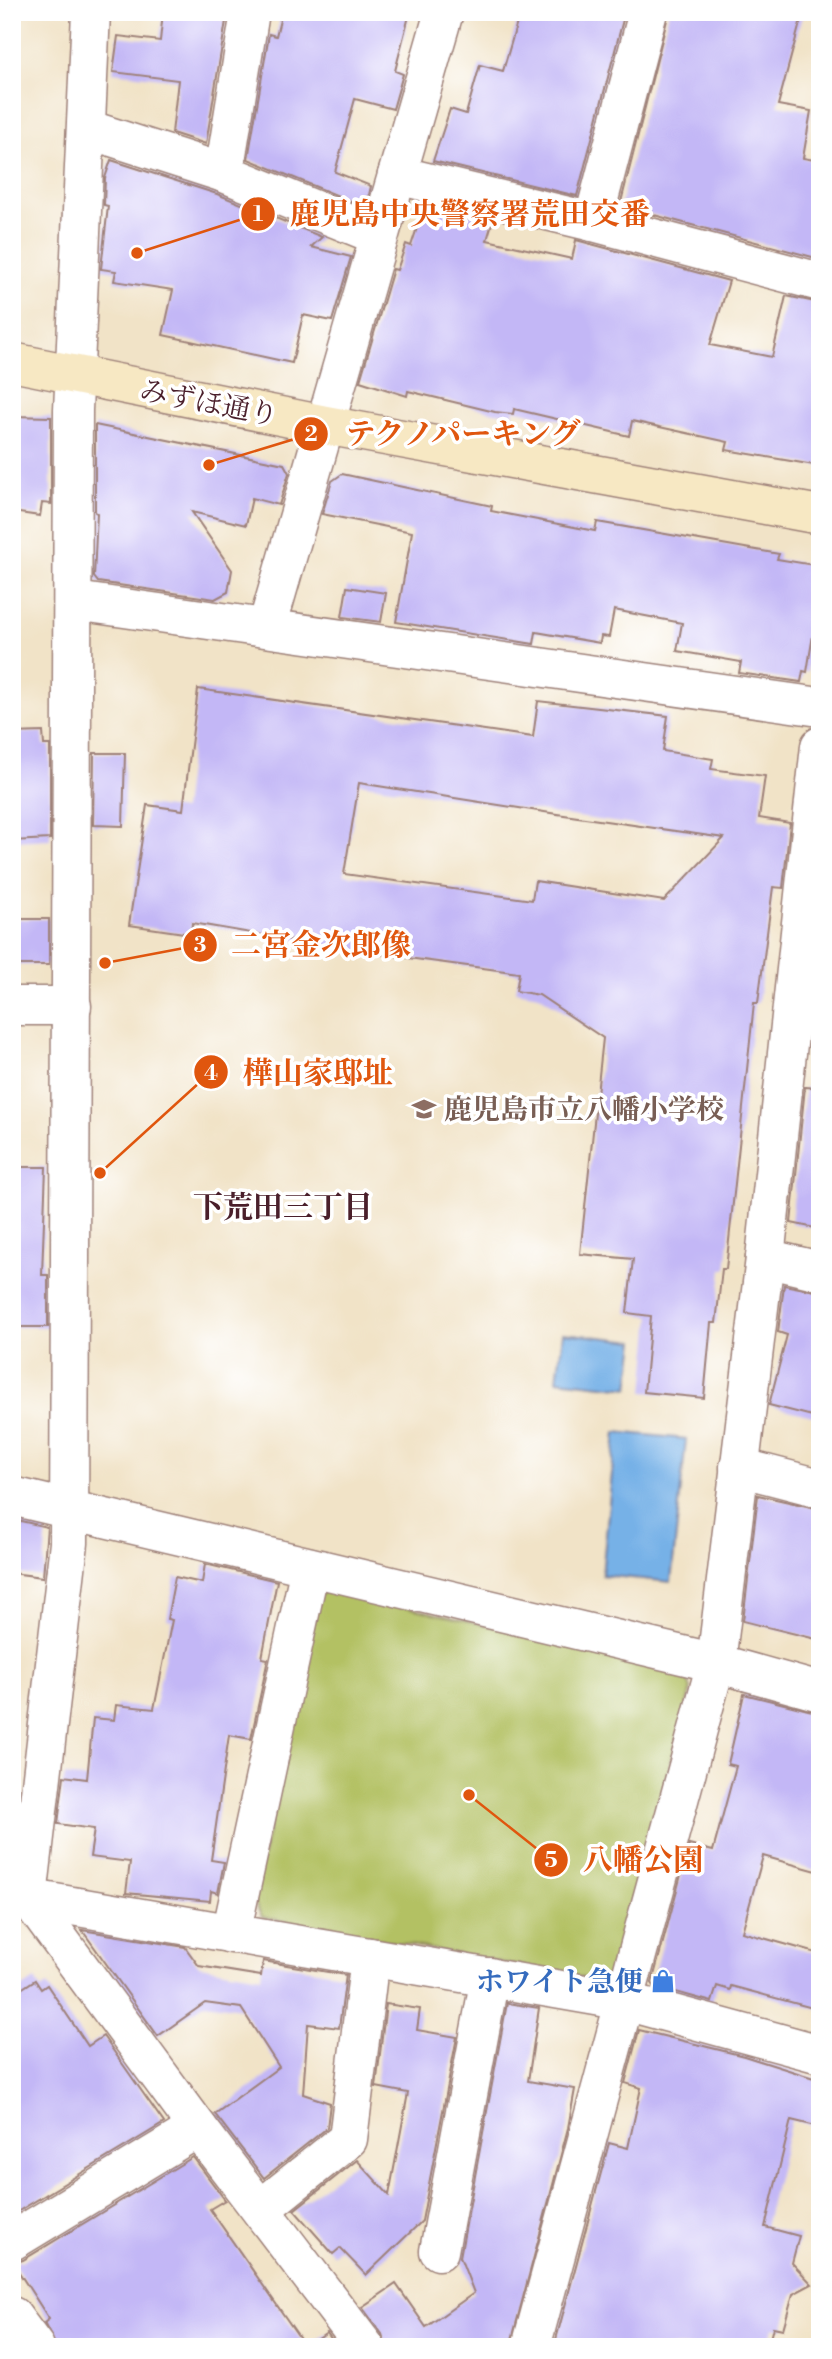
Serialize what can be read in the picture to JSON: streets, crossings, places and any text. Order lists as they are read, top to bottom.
{
  "streets": {
    "street": ["みずほ通り"]
  },
  "districts": ["下荒田三丁目"],
  "places": {
    "other": [
      "鹿児島中央警察署荒田交番",
      "テクノパーキング",
      "二宮金次郎像",
      "樺山家邸址",
      "八幡公園"
    ],
    "school or university": ["鹿児島市立八幡小学校"],
    "shop": ["ホワイト急便"]
  }
}
